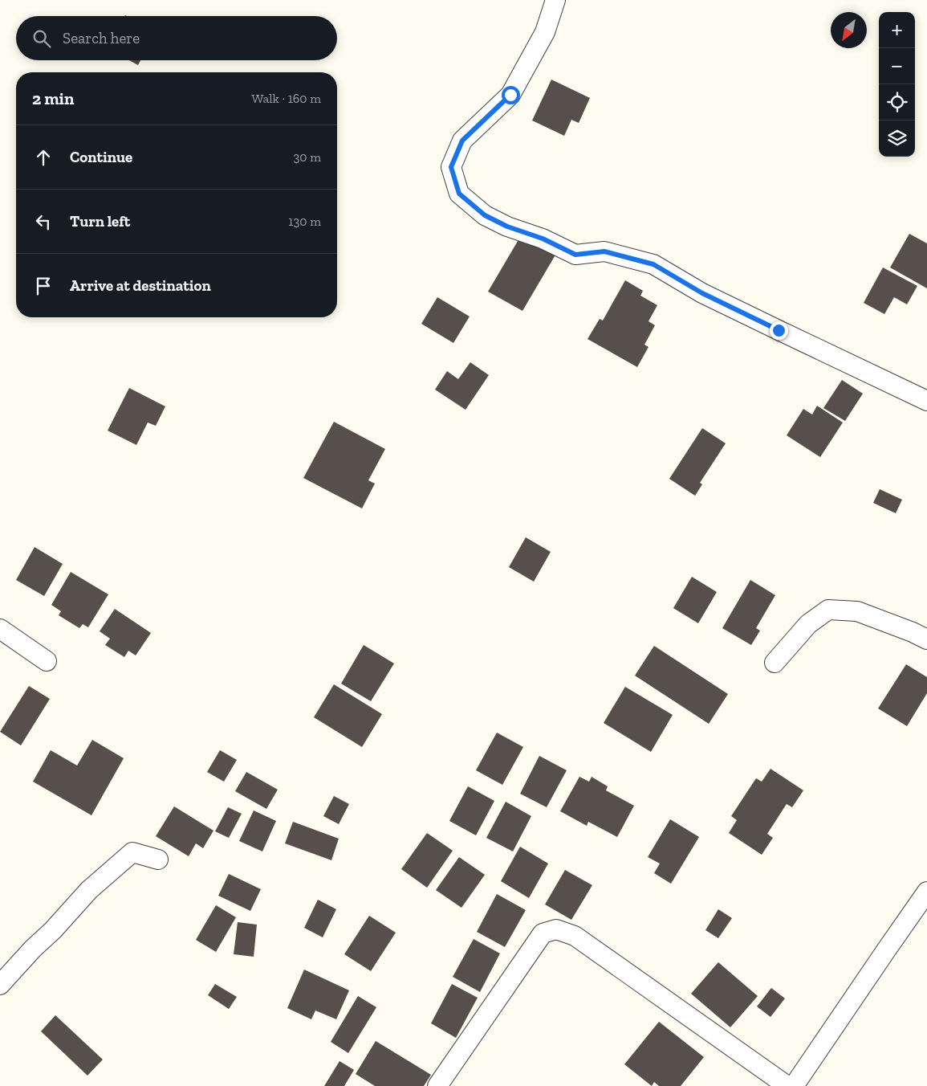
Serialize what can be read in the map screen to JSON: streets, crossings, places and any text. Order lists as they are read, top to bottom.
{
  "north": "bottom left",
  "page": {
    "map_buttons": ["+", "−"],
    "search": "Search here",
    "heading": ["2 min", "Walk · 160 m"],
    "list": [
      ["Continue", "30 m"],
      ["Turn left", "130 m"],
      "Arrive at destination"
    ]
  }
}
